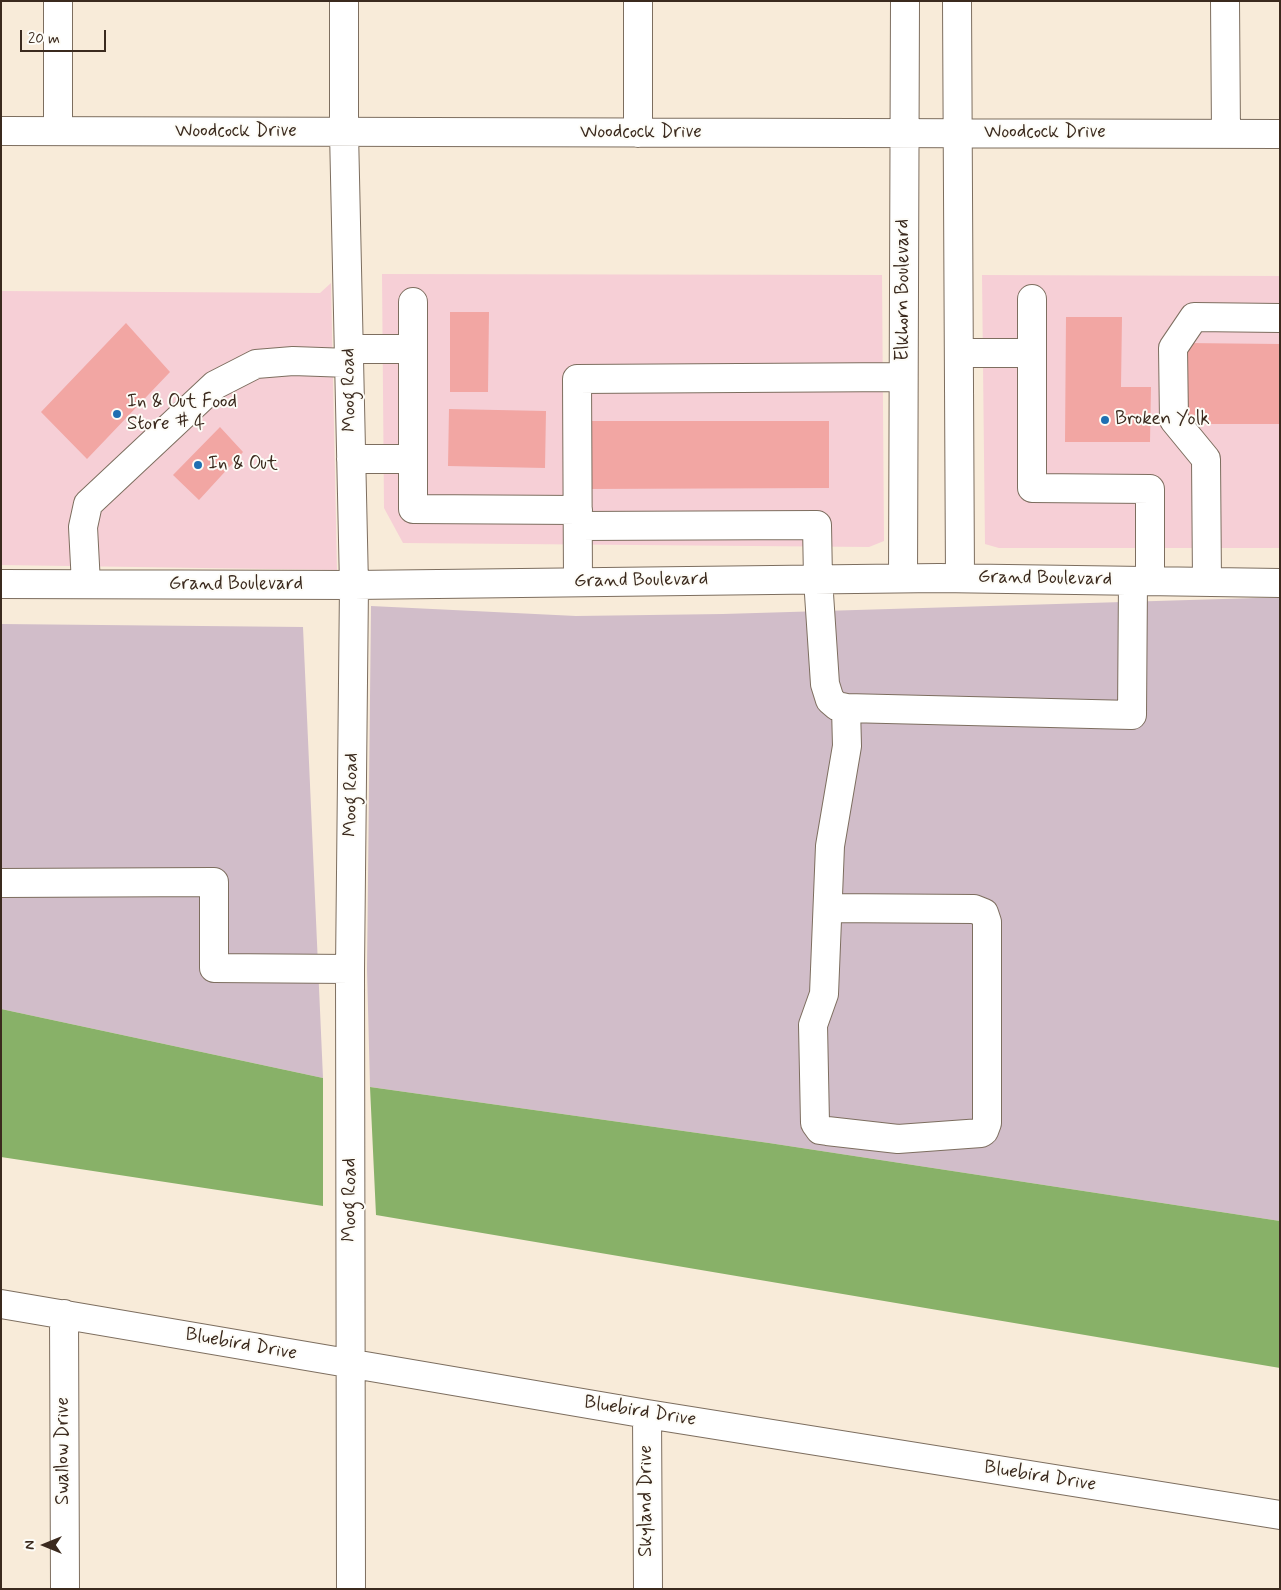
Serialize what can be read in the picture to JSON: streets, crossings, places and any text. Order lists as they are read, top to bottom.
{
  "streets": {
    "street": [
      "Woodcock Drive",
      "Elkhorn Boulevard",
      "Moog Road",
      "Grand Boulevard",
      "Bluebird Drive",
      "Swallow Drive",
      "Skyland Drive"
    ]
  },
  "crossings": [
    ["Woodcock Drive", "Elkhorn Boulevard"],
    ["Woodcock Drive", "Moog Road"],
    ["Elkhorn Boulevard", "Grand Boulevard"],
    ["Moog Road", "Grand Boulevard"],
    ["Moog Road", "Bluebird Drive"],
    ["Bluebird Drive", "Swallow Drive"],
    ["Bluebird Drive", "Skyland Drive"]
  ],
  "places": ["In & Out Food Store # 4", "Broken Yolk", "In & Out"],
  "scale_bar": "20 m",
  "north": "left"
}
